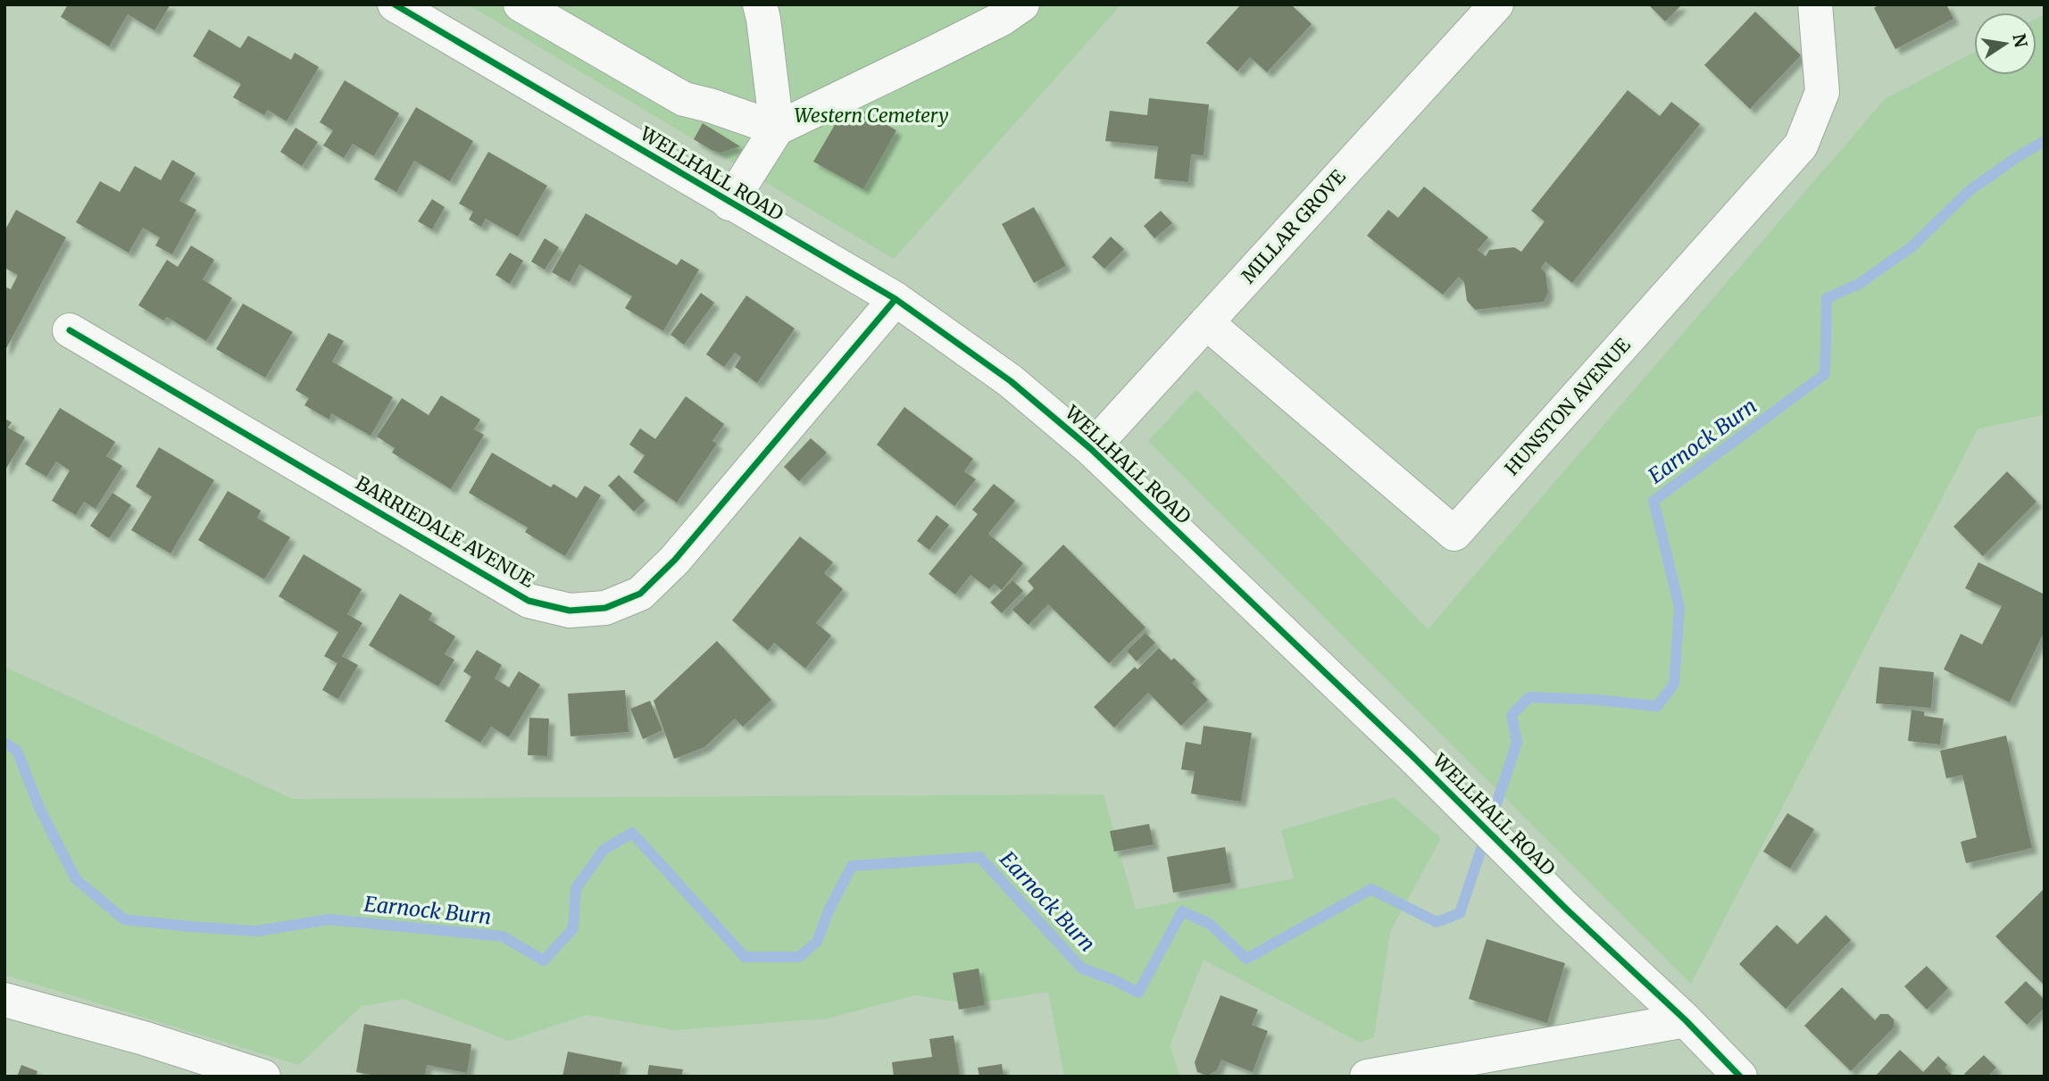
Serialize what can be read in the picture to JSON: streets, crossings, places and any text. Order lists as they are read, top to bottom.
{
  "streets": {
    "street": [
      "WELLHALL ROAD",
      "MILLAR GROVE",
      "HUNSTON AVENUE",
      "BARRIEDALE AVENUE"
    ]
  },
  "crossings": [
    ["WELLHALL ROAD", "MILLAR GROVE"],
    ["WELLHALL ROAD", "BARRIEDALE AVENUE"],
    ["MILLAR GROVE", "HUNSTON AVENUE"]
  ],
  "water": ["Earnock Burn"],
  "parks": ["Western Cemetery"],
  "north": "right"
}
